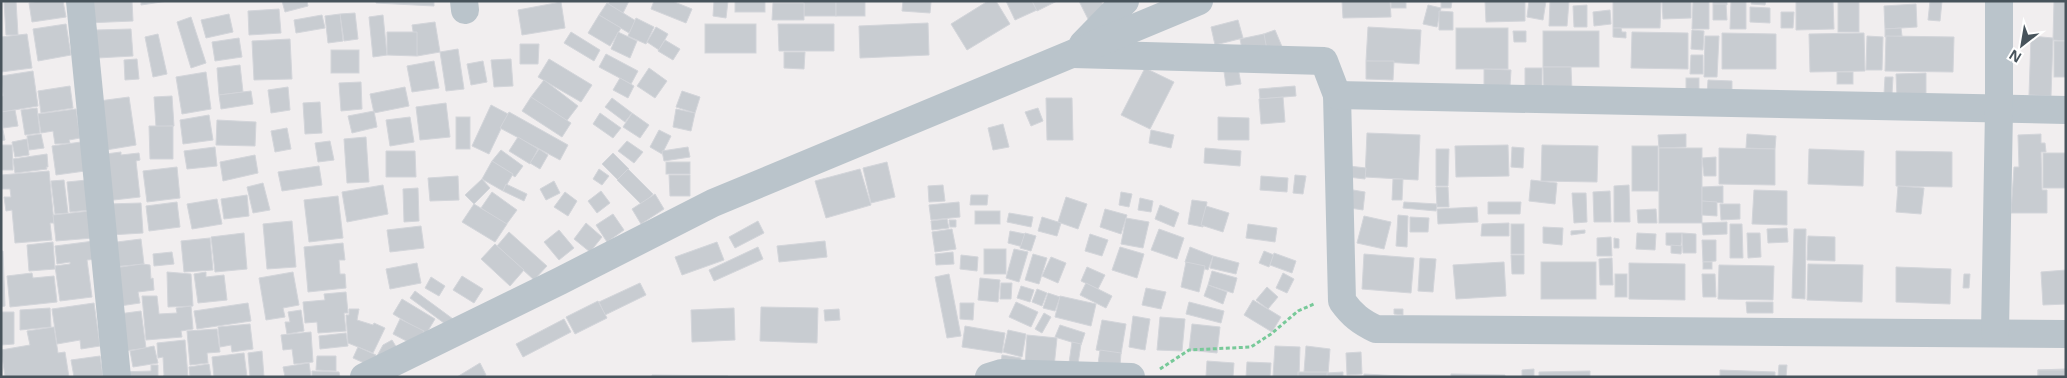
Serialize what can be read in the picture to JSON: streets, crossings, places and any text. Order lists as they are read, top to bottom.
{
  "north": "bottom left"
}
